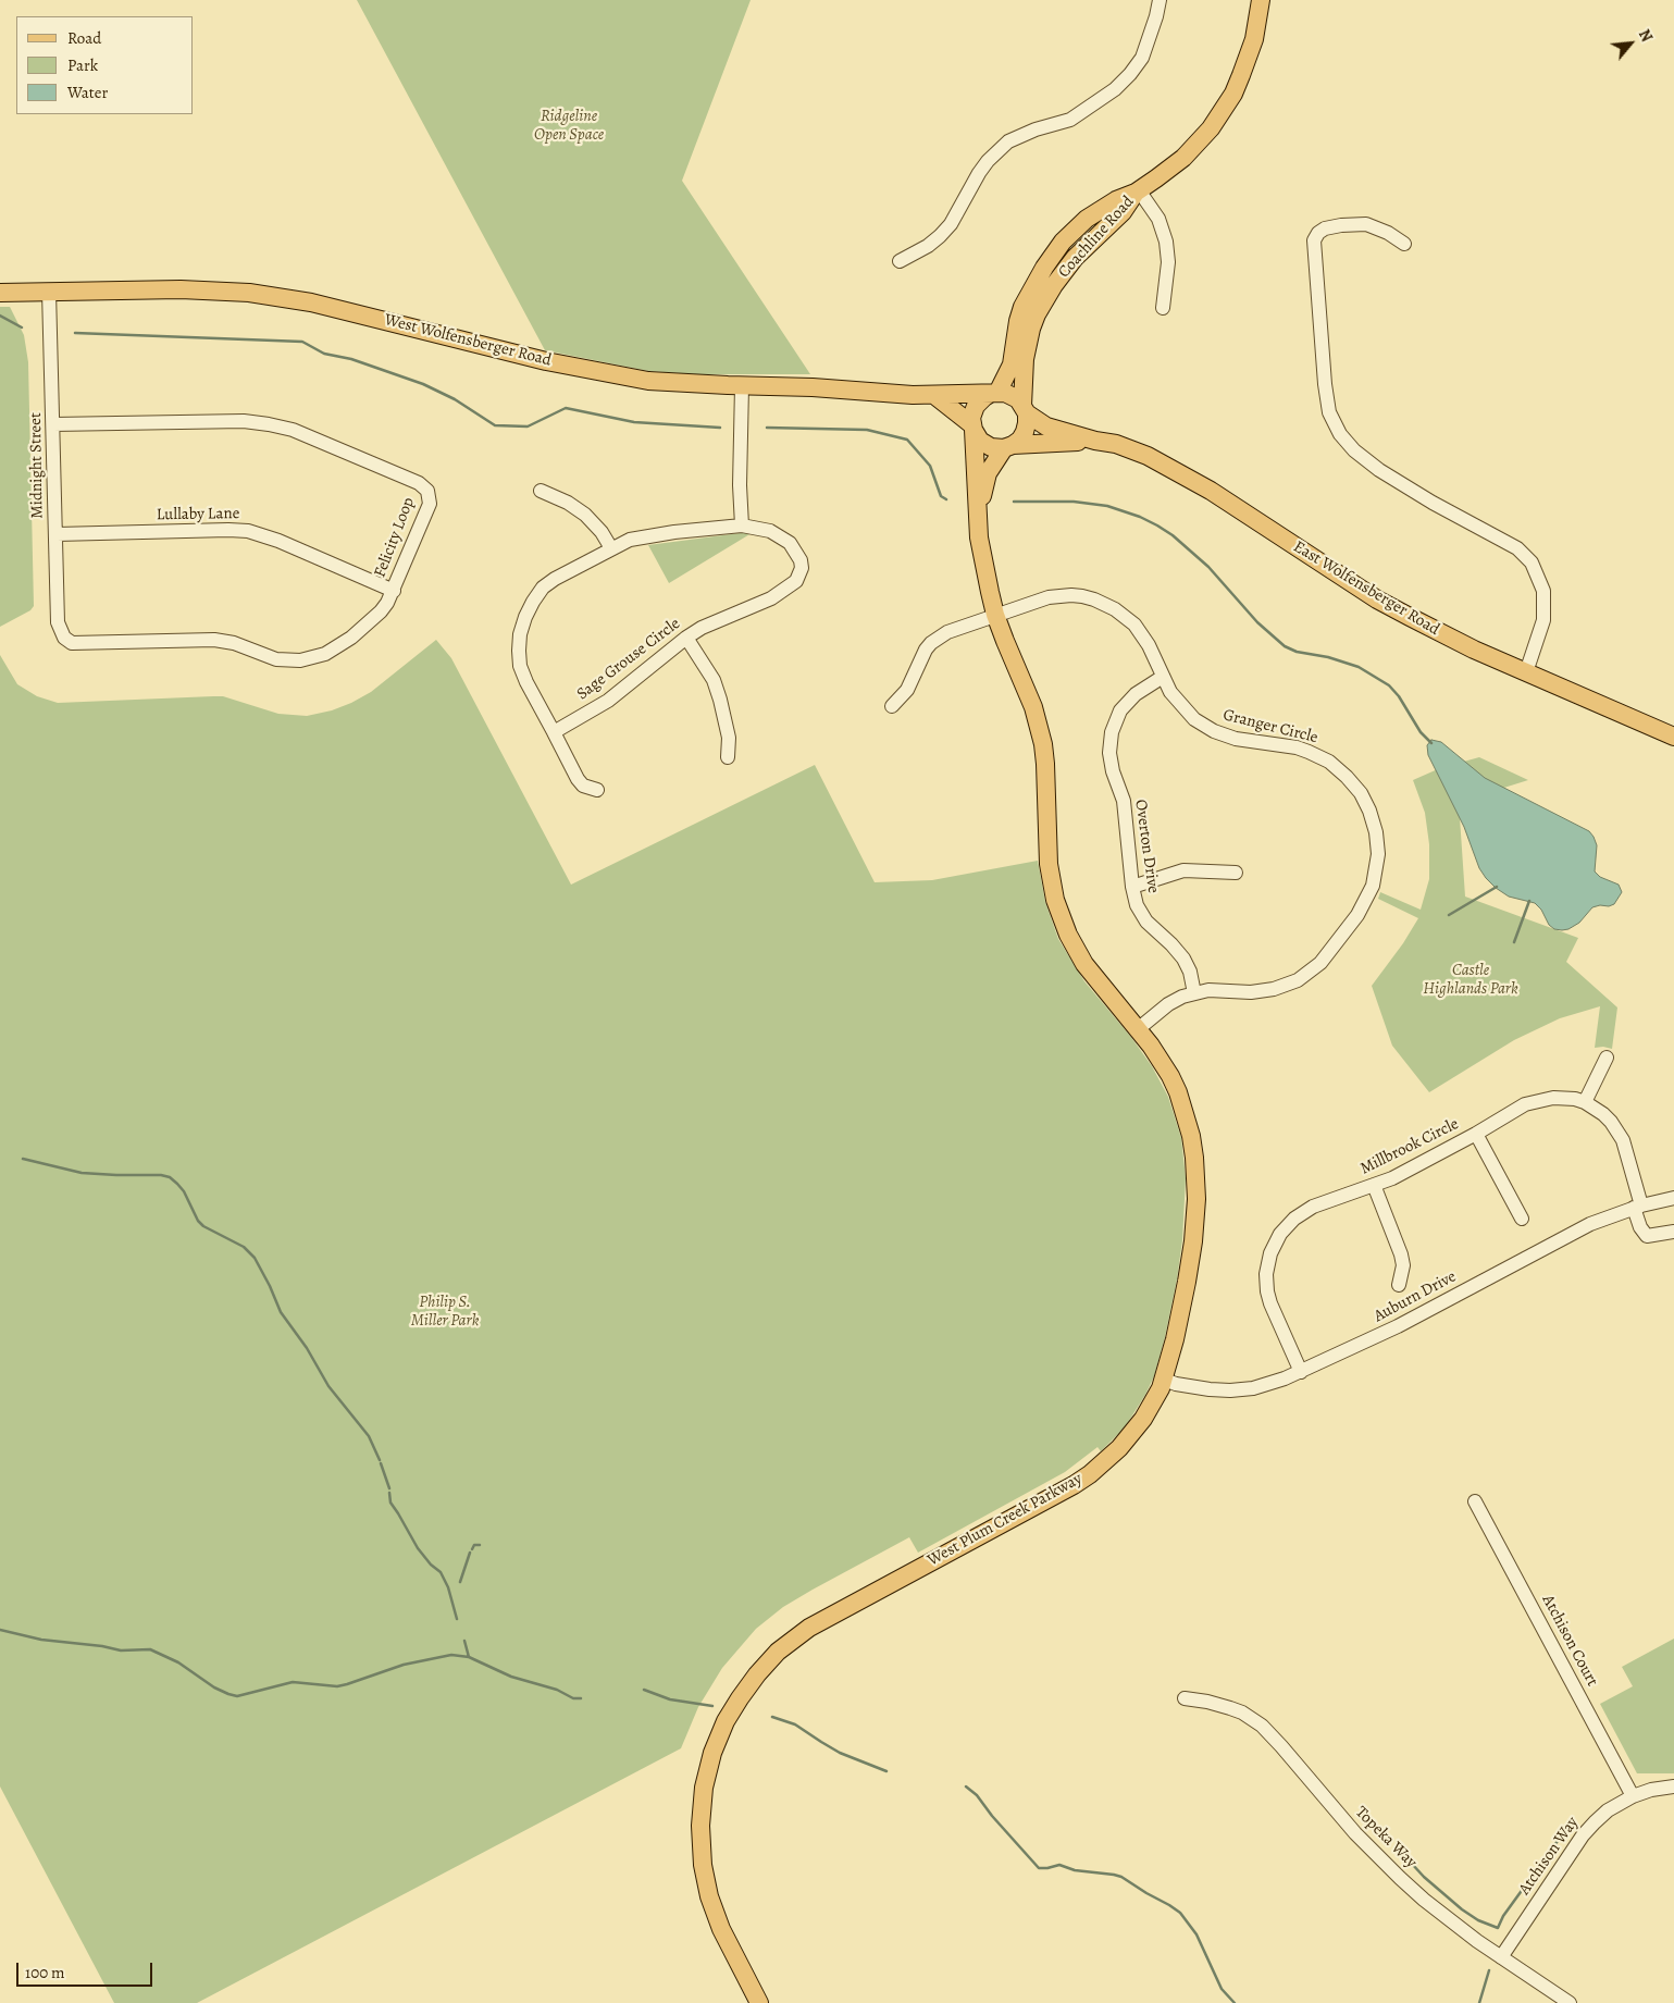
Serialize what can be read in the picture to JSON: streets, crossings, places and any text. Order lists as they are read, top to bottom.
{
  "streets": {
    "main road": [
      "Coachline Road",
      "West Wolfensberger Road",
      "East Wolfensberger Road",
      "West Plum Creek Parkway"
    ],
    "street": [
      "Midnight Street",
      "Lullaby Lane",
      "Felicity Loop",
      "Sage Grouse Circle",
      "Granger Circle",
      "Overton Drive",
      "Millbrook Circle",
      "Auburn Drive",
      "Atchison Court",
      "Topeka Way",
      "Atchison Way"
    ]
  },
  "crossings": [
    ["Coachline Road", "West Wolfensberger Road"],
    ["Coachline Road", "East Wolfensberger Road"],
    ["Coachline Road", "West Plum Creek Parkway"],
    ["West Wolfensberger Road", "Midnight Street"],
    ["West Wolfensberger Road", "East Wolfensberger Road"],
    ["West Wolfensberger Road", "West Plum Creek Parkway"],
    ["Midnight Street", "Lullaby Lane"],
    ["Midnight Street", "Felicity Loop"],
    ["Lullaby Lane", "Felicity Loop"],
    ["East Wolfensberger Road", "West Plum Creek Parkway"],
    ["Granger Circle", "Overton Drive"],
    ["Granger Circle", "West Plum Creek Parkway"],
    ["Millbrook Circle", "Auburn Drive"],
    ["Auburn Drive", "West Plum Creek Parkway"],
    ["Atchison Court", "Atchison Way"],
    ["Topeka Way", "Atchison Way"]
  ],
  "parks": ["Ridgeline Open Space", "Castle Highlands Park", "Philip S. Miller Park"],
  "legend": ["Road", "Park", "Water"],
  "scale_bar": "100 m",
  "north": "top right"
}
